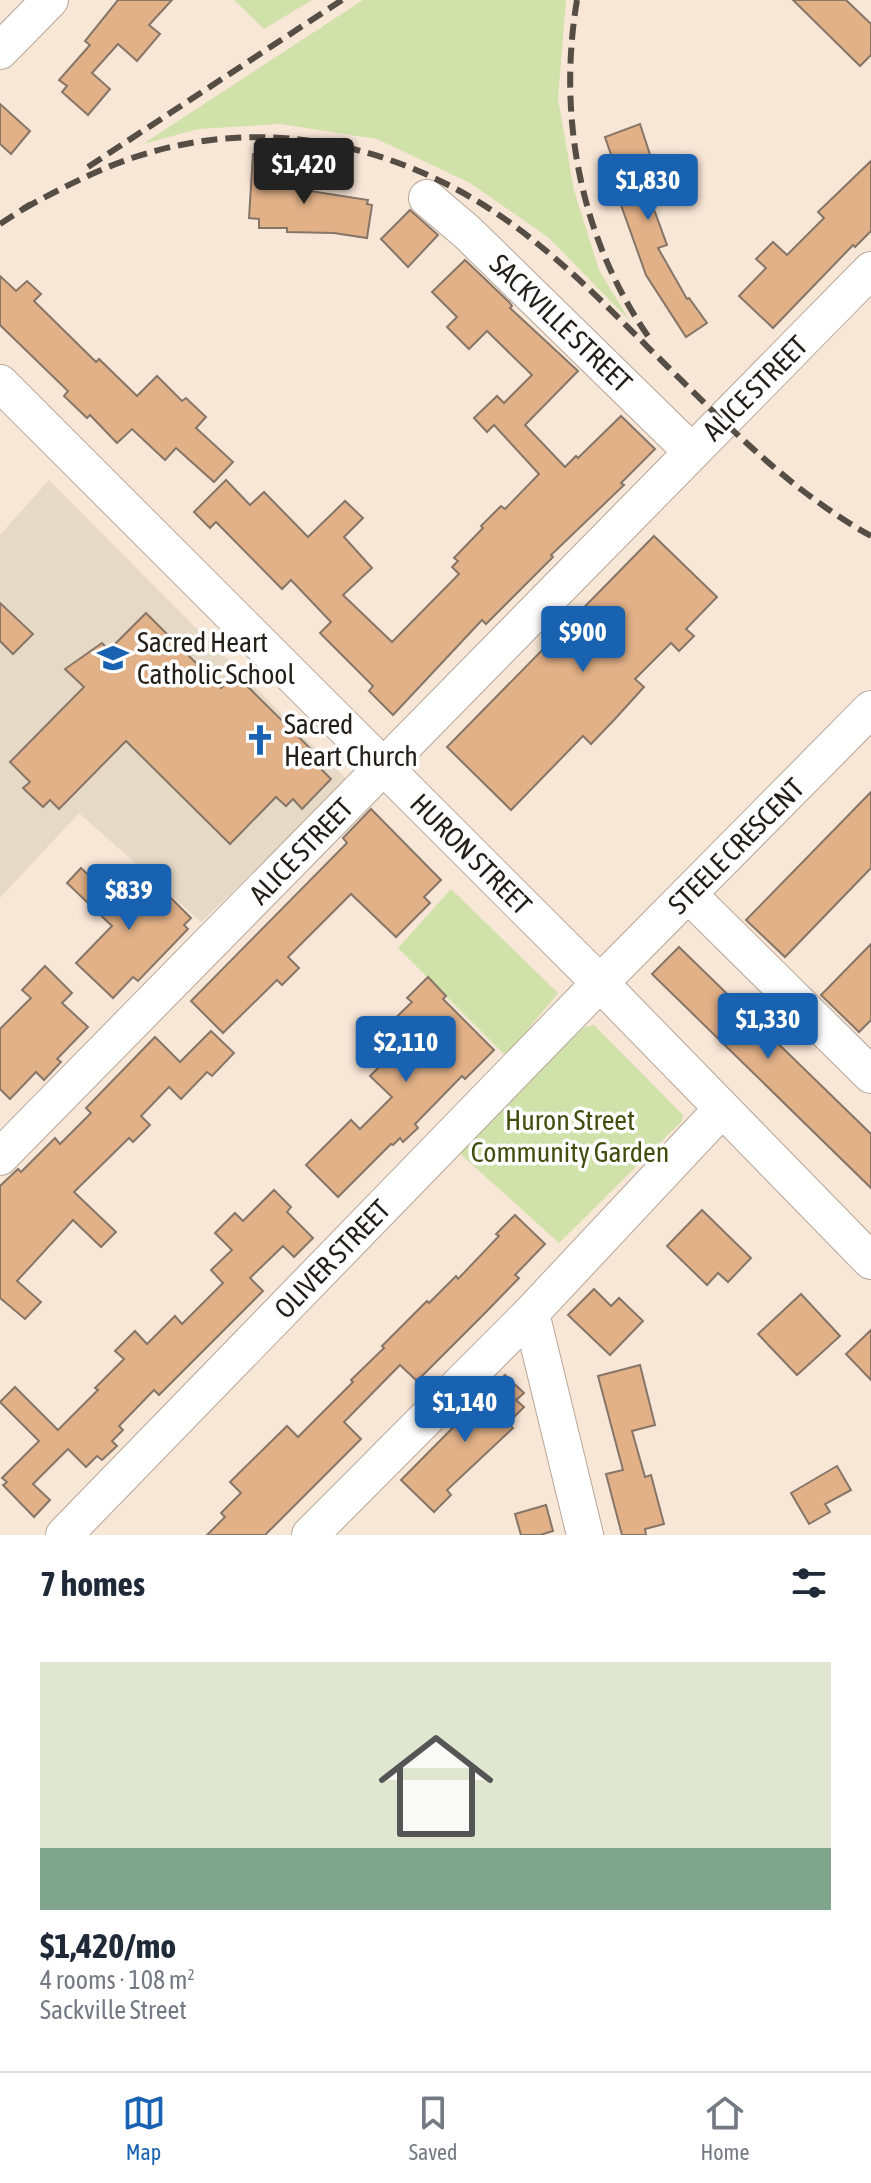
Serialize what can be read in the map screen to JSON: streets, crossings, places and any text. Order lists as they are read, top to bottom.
{
  "streets": {
    "street": [
      "SACKVILLE STREET",
      "ALICE STREET",
      "STEELE CRESCENT",
      "HURON STREET",
      "OLIVER STREET"
    ]
  },
  "crossings": [
    ["SACKVILLE STREET", "ALICE STREET"],
    ["ALICE STREET", "HURON STREET"],
    ["STEELE CRESCENT", "HURON STREET"],
    ["STEELE CRESCENT", "OLIVER STREET"],
    ["HURON STREET", "OLIVER STREET"]
  ],
  "parks": ["Huron Street Community Garden"],
  "places": {
    "school or university": ["Sacred Heart Catholic School"],
    "church": ["Sacred Heart Church"]
  },
  "page": {
    "price": [
      "$1,420",
      "$1,830",
      "$900",
      "$839",
      "$1,330",
      "$2,110",
      "$1,140"
    ],
    "heading": "7 homes",
    "list": [
      {
        "name": "$1,420/mo",
        "note": "4 rooms · 108 m² · Sackville Street"
      }
    ],
    "tabs": ["Map", "Saved", "Home"]
  }
}
